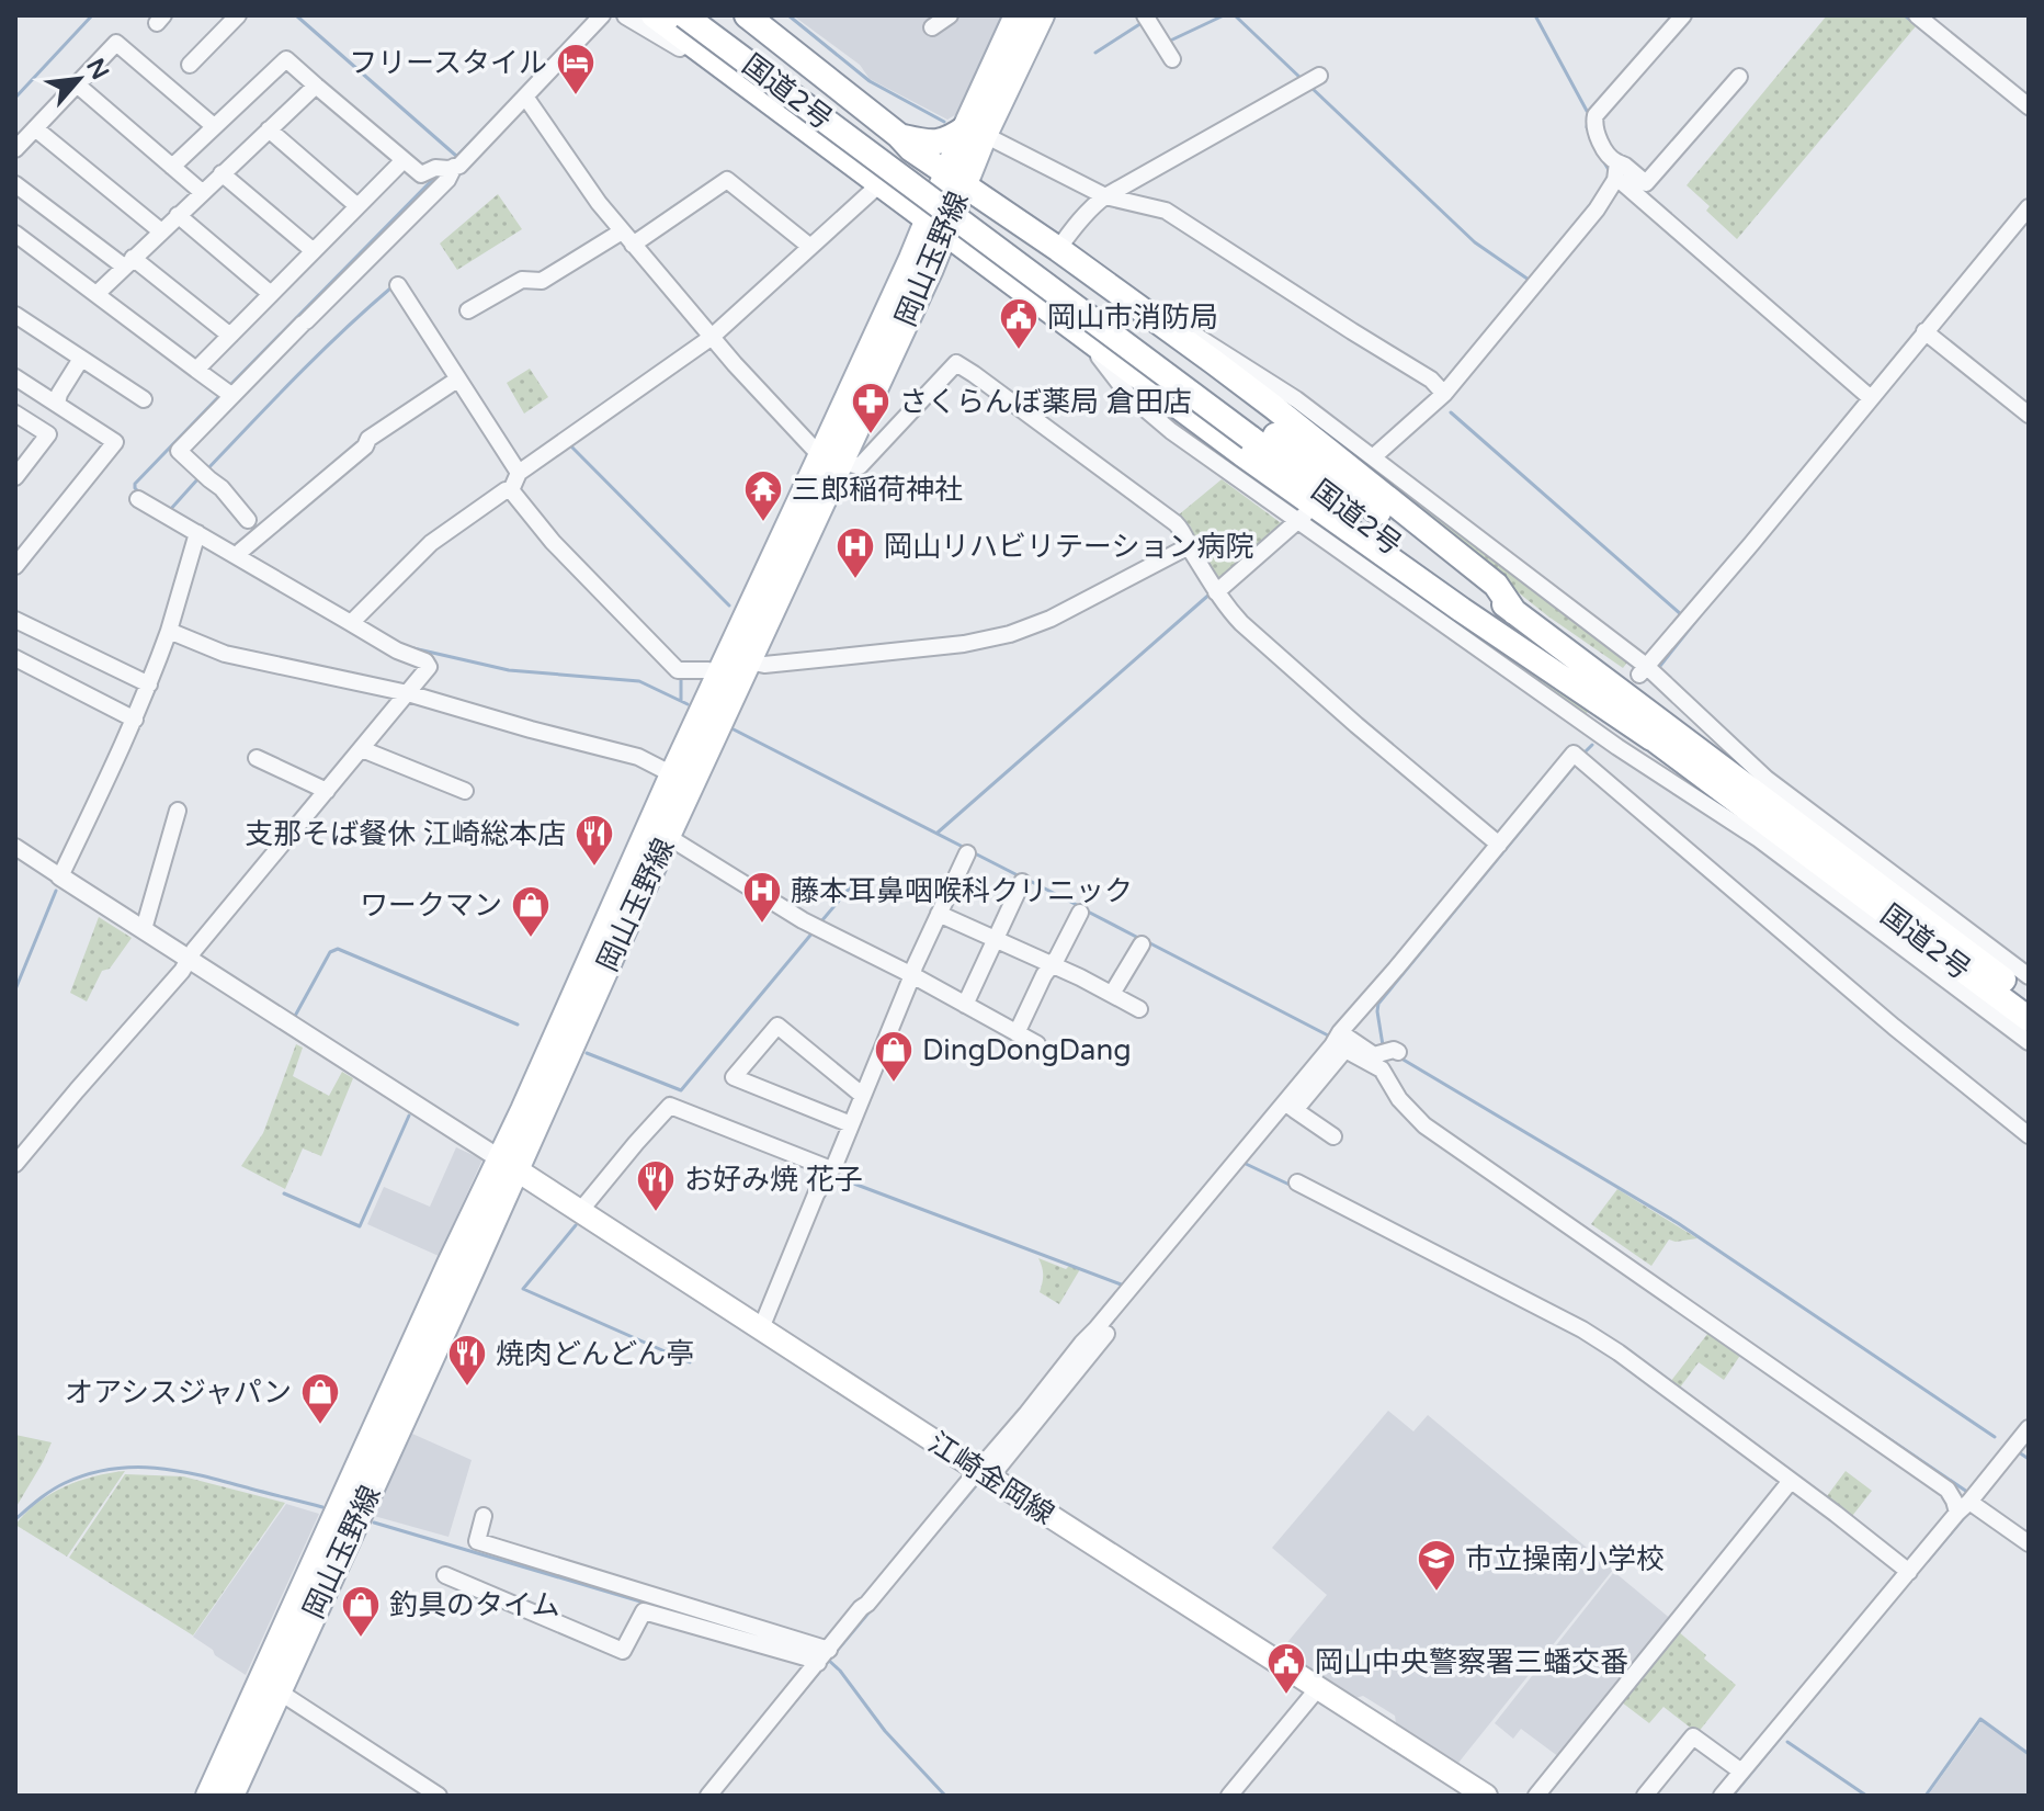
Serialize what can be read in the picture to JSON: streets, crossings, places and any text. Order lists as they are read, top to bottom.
{
  "streets": {
    "main road": ["国道2号", "岡山玉野線", "江崎金岡線"]
  },
  "crossings": [
    ["岡山玉野線", "江崎金岡線"]
  ],
  "places": {
    "hotel": ["フリースタイル"],
    "public building": ["岡山市消防局", "岡山中央警察署三蟠交番"],
    "pharmacy": ["さくらんぼ薬局 倉田店"],
    "temple": ["三郎稲荷神社"],
    "hospital": ["岡山リハビリテーション病院", "藤本耳鼻咽喉科クリニック"],
    "restaurant": ["支那そば餐休 江崎総本店", "お好み焼 花子", "焼肉どんどん亭"],
    "shop": [
      "ワークマン",
      "DingDongDang",
      "オアシスジャパン",
      "釣具のタイム"
    ],
    "school or university": ["市立操南小学校"]
  },
  "north": "top right"
}
